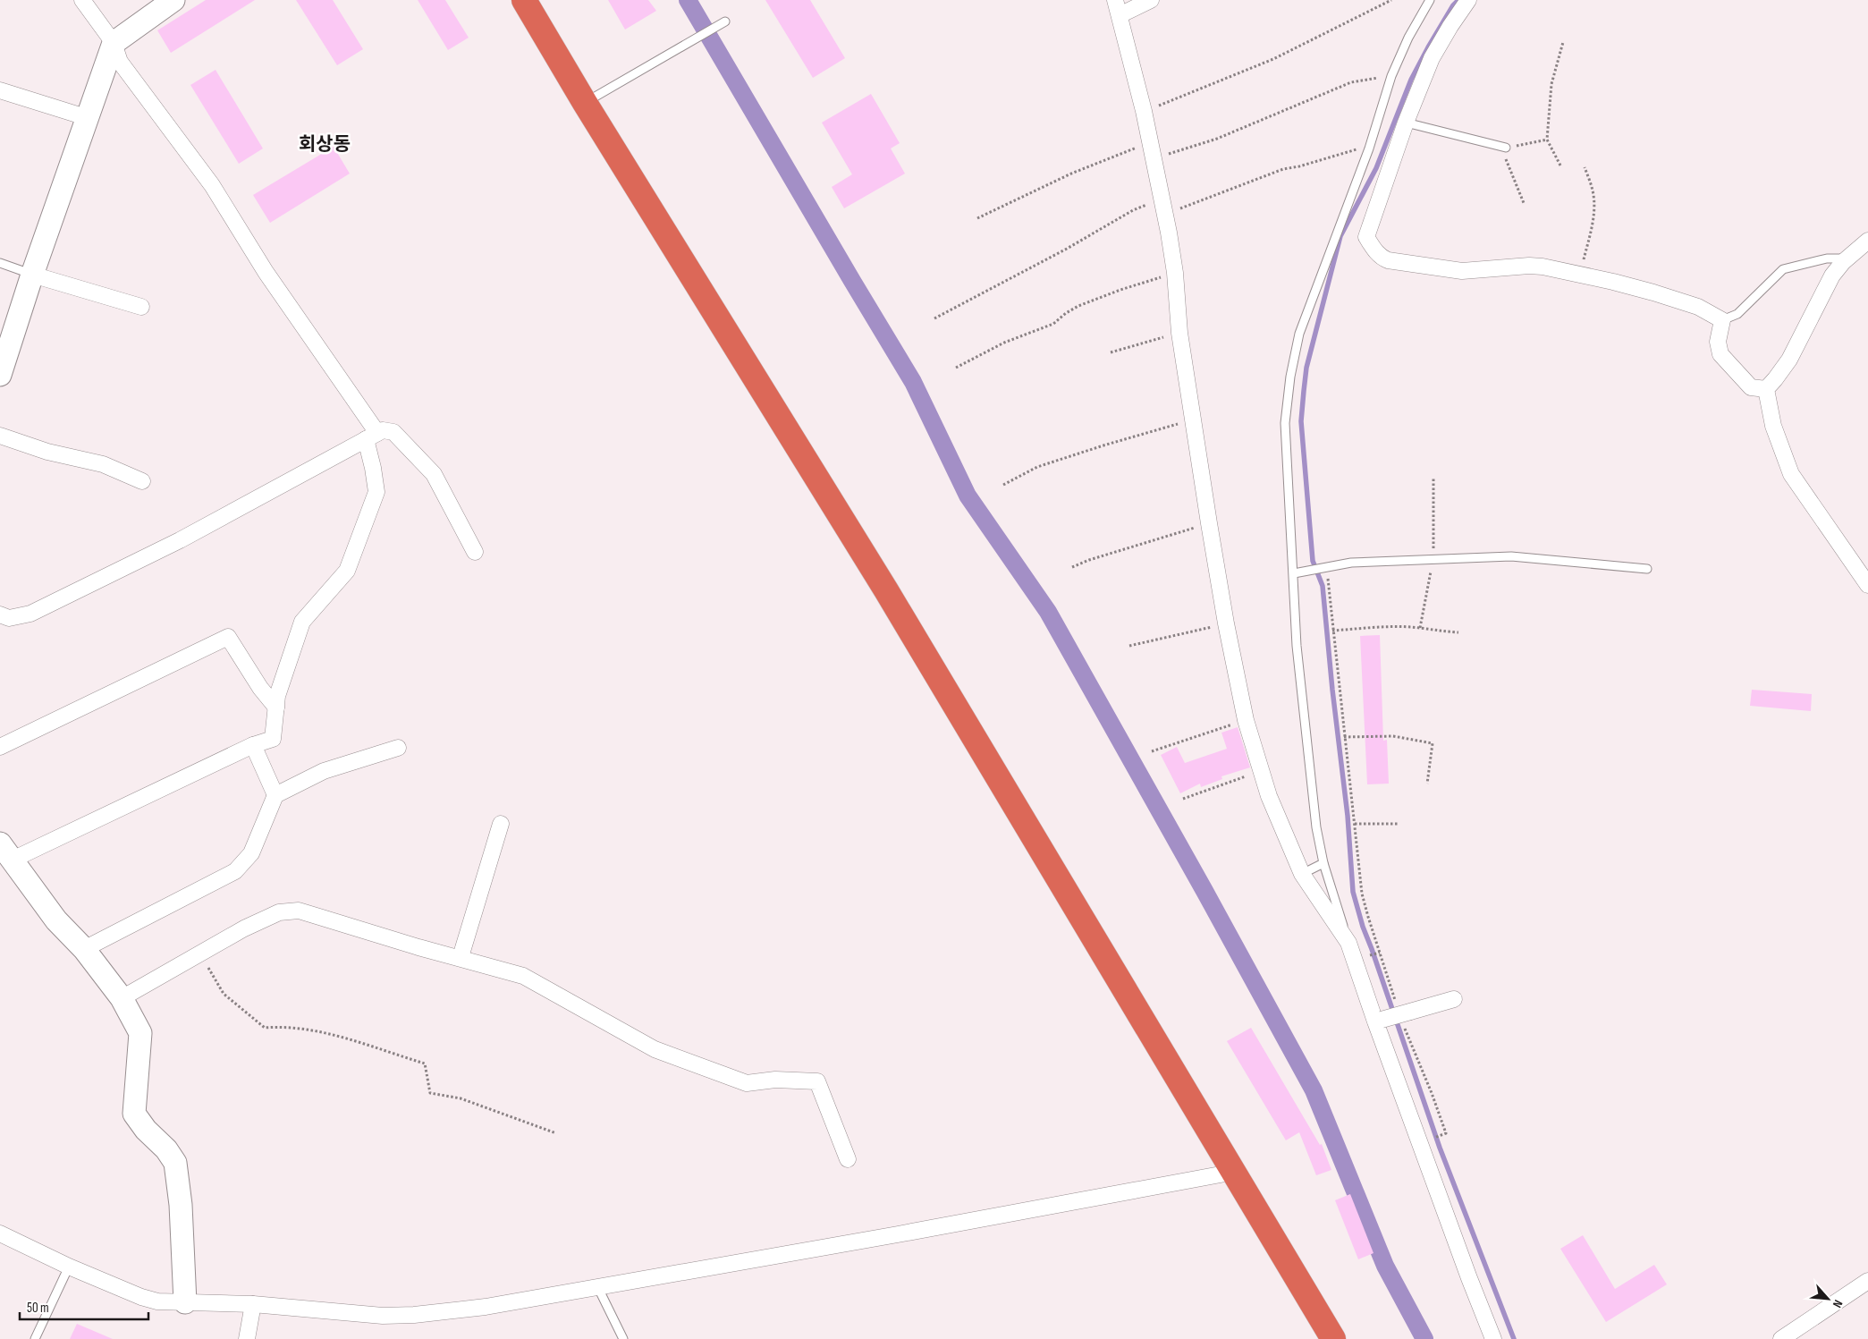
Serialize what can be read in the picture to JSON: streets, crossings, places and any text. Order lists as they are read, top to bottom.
{
  "districts": ["회상동"],
  "scale_bar": "50 m",
  "north": "bottom right"
}
